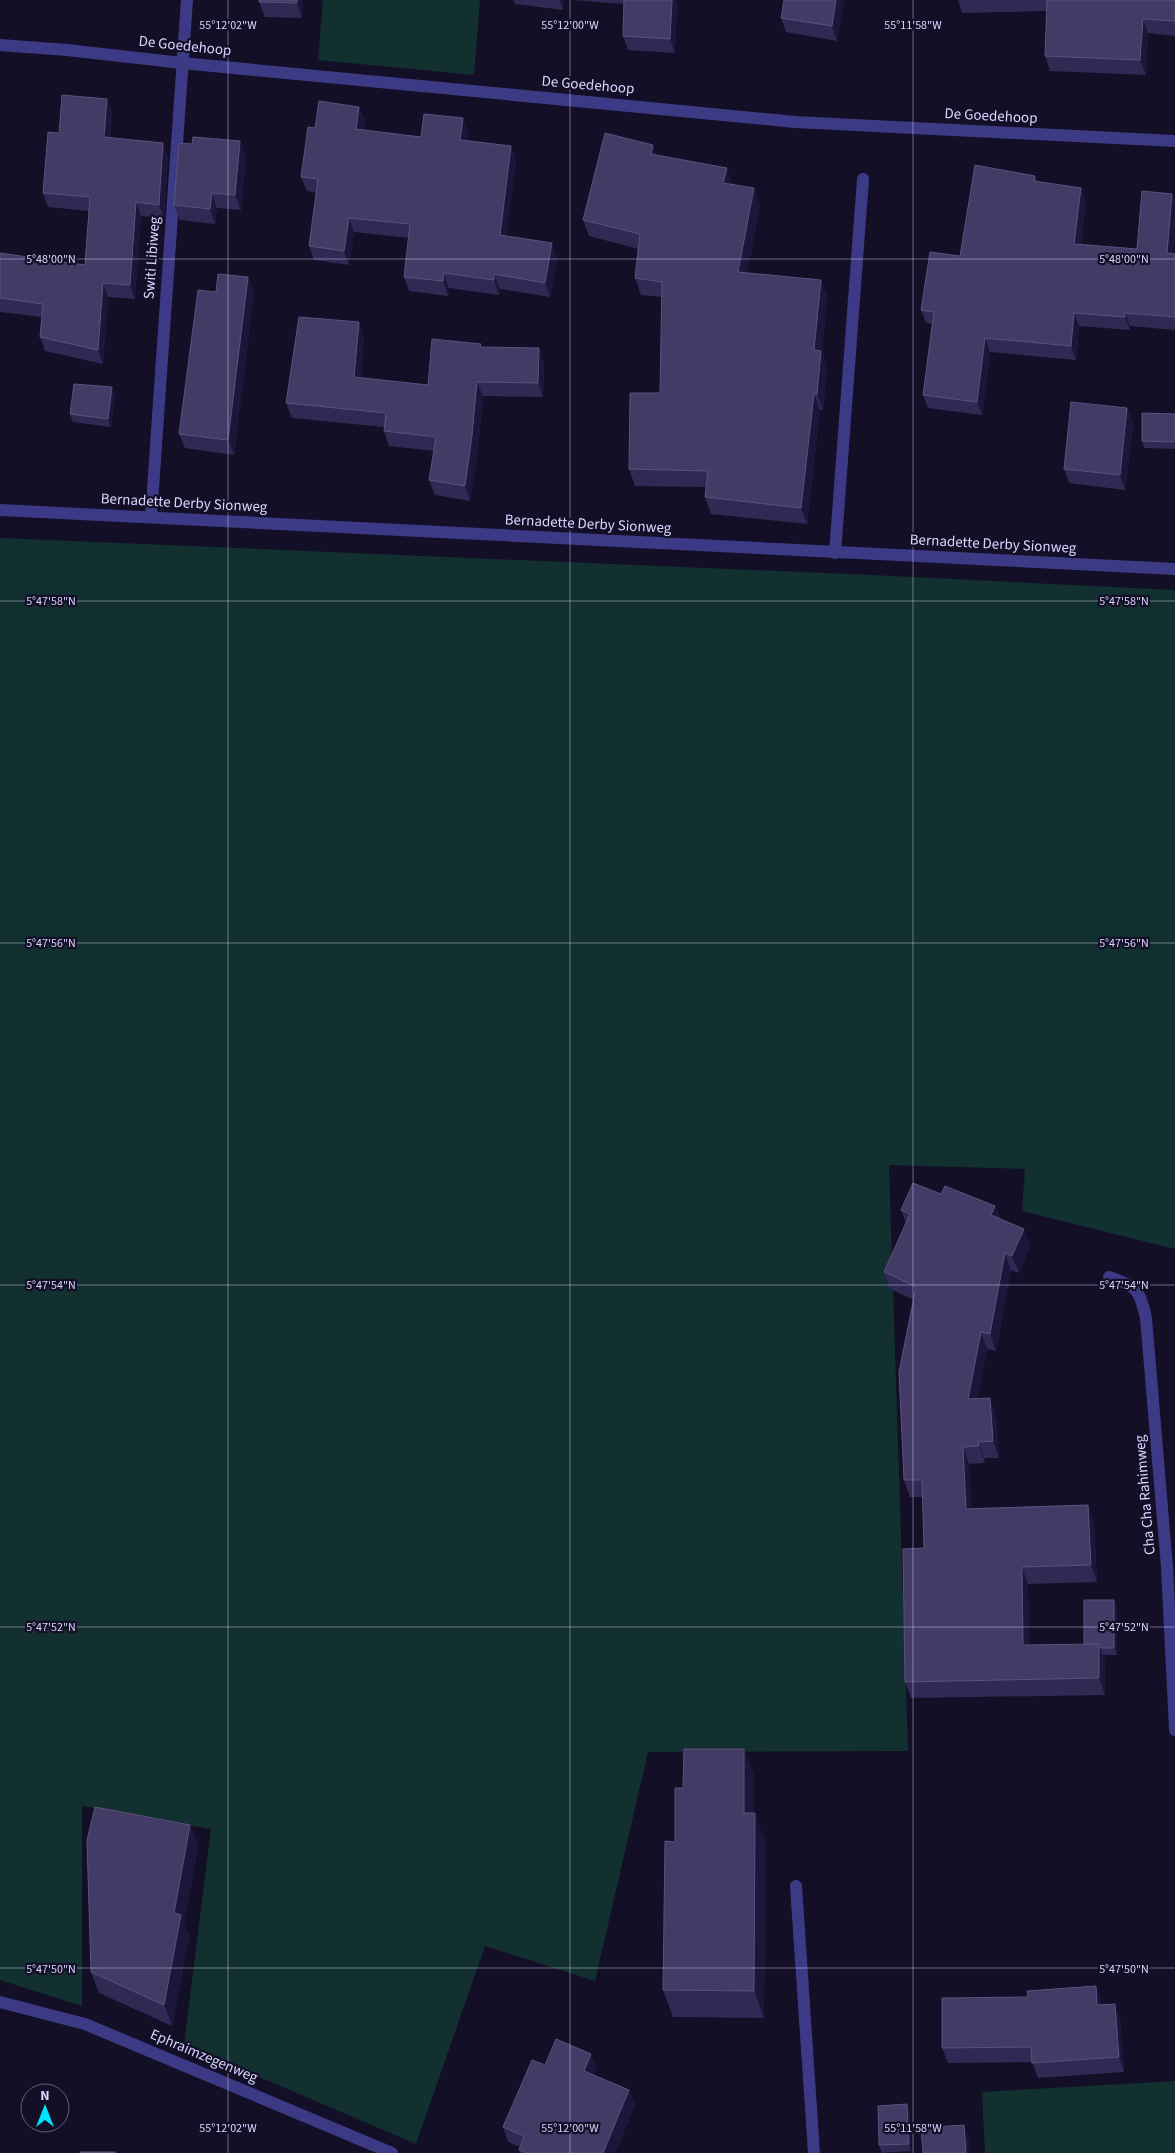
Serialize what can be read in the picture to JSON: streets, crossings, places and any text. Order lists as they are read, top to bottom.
{
  "streets": {
    "street": [
      "De Goedehoop",
      "Switi Libiweg",
      "Bernadette Derby Sionweg",
      "Cha Cha Rahimweg",
      "Ephraimzegenweg"
    ]
  },
  "crossings": [
    ["De Goedehoop", "Switi Libiweg"],
    ["Switi Libiweg", "Bernadette Derby Sionweg"]
  ],
  "north": "top",
  "coordinates": [
    "55°12'02\"W",
    "55°12'00\"W",
    "55°11'58\"W",
    "5°48'00\"N",
    "5°47'58\"N",
    "5°47'56\"N",
    "5°47'54\"N",
    "5°47'52\"N",
    "5°47'50\"N"
  ]
}
